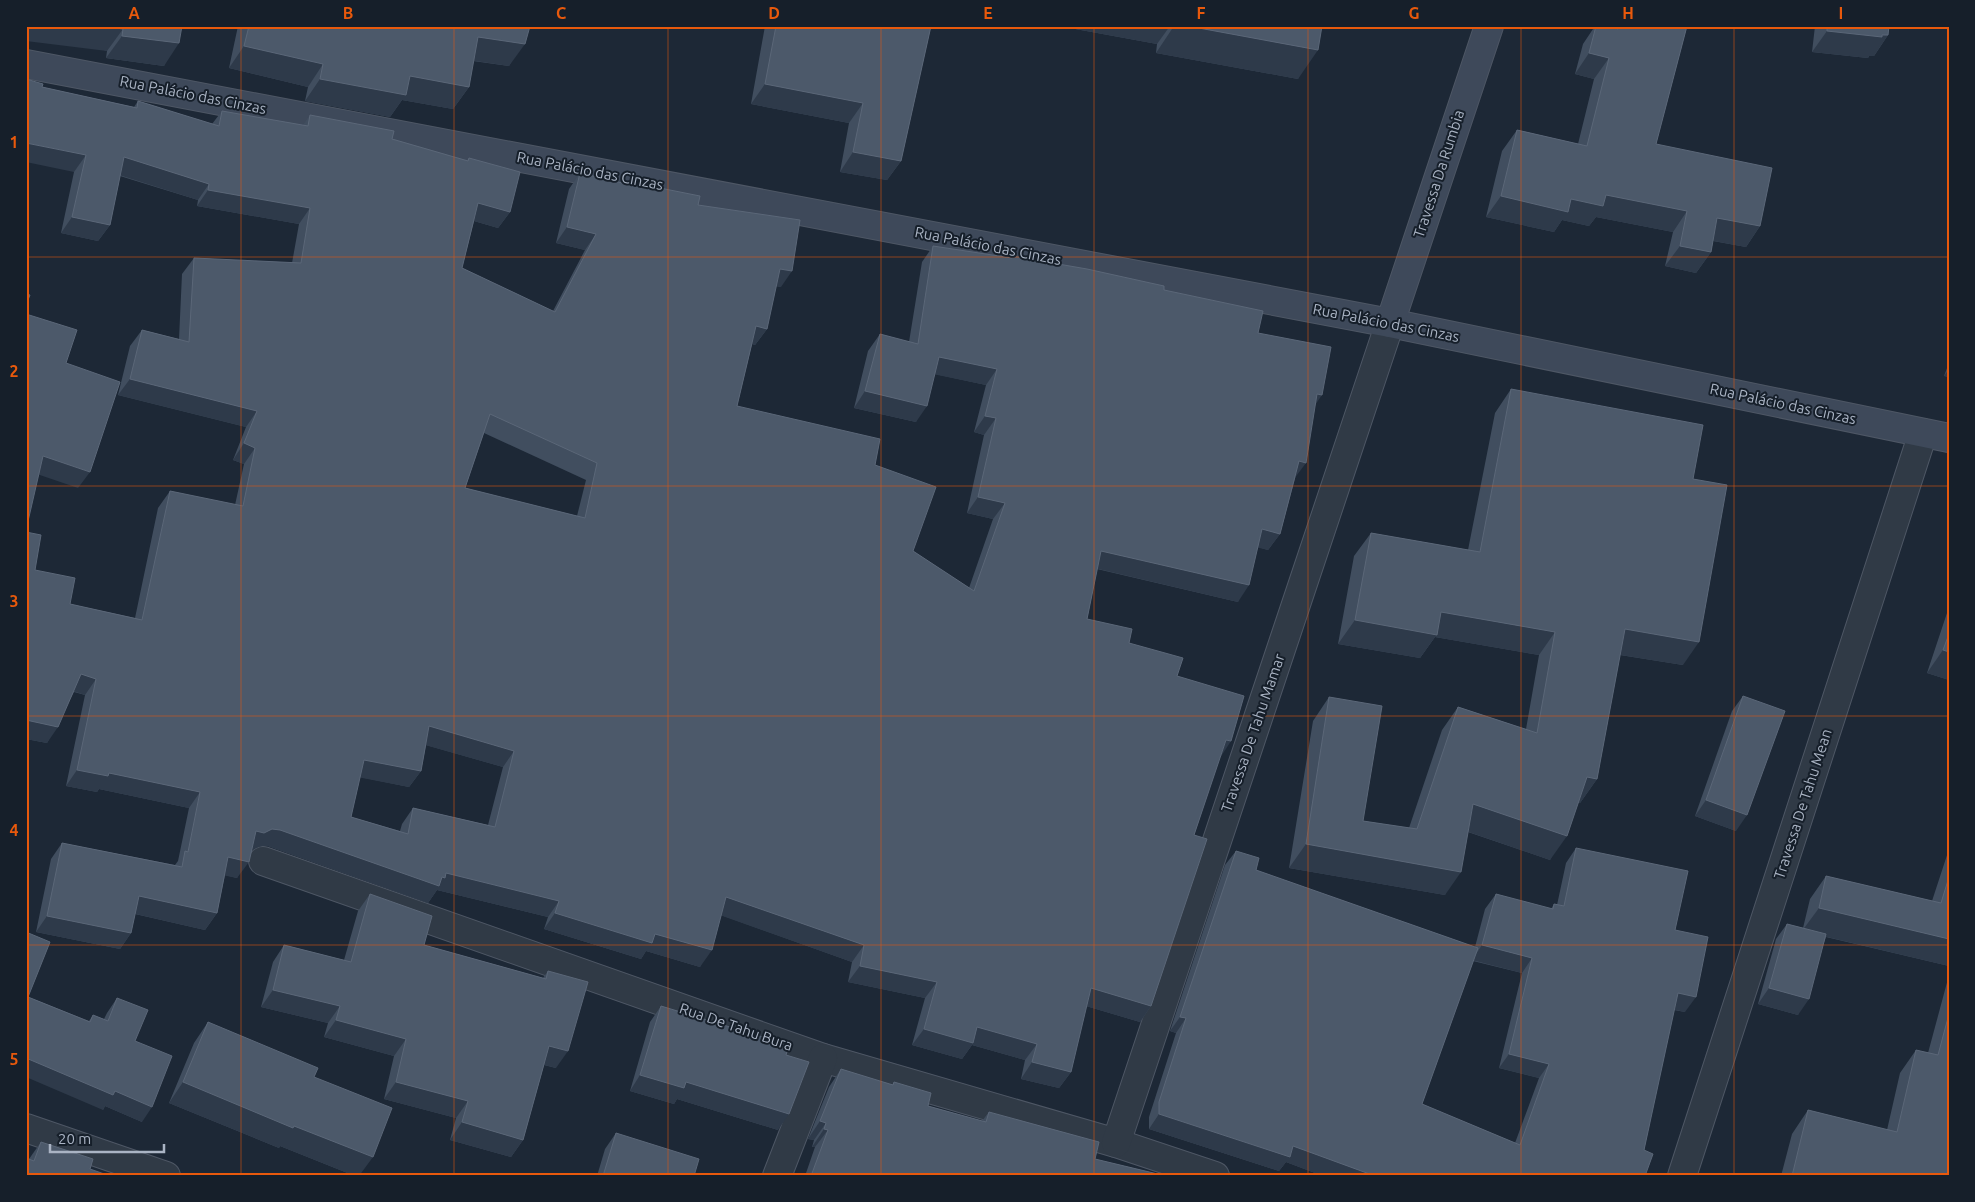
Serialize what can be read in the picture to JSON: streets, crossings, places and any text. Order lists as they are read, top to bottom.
{
  "streets": {
    "street": [
      "Rua Palácio das Cinzas",
      "Travessa Da Rumbia",
      "Travessa De Tahu Mamar",
      "Travessa De Tahu Mean",
      "Rua De Tahu Bura"
    ]
  },
  "crossings": [
    ["Rua Palácio das Cinzas", "Travessa Da Rumbia"],
    ["Rua Palácio das Cinzas", "Travessa De Tahu Mamar"],
    ["Rua Palácio das Cinzas", "Travessa De Tahu Mean"],
    ["Travessa Da Rumbia", "Travessa De Tahu Mamar"],
    ["Travessa De Tahu Mamar", "Rua De Tahu Bura"]
  ],
  "scale_bar": "20 m",
  "grid": {
    "columns": [
      "A",
      "B",
      "C",
      "D",
      "E",
      "F",
      "G",
      "H",
      "I"
    ],
    "rows": [
      "1",
      "2",
      "3",
      "4",
      "5"
    ]
  }
}
